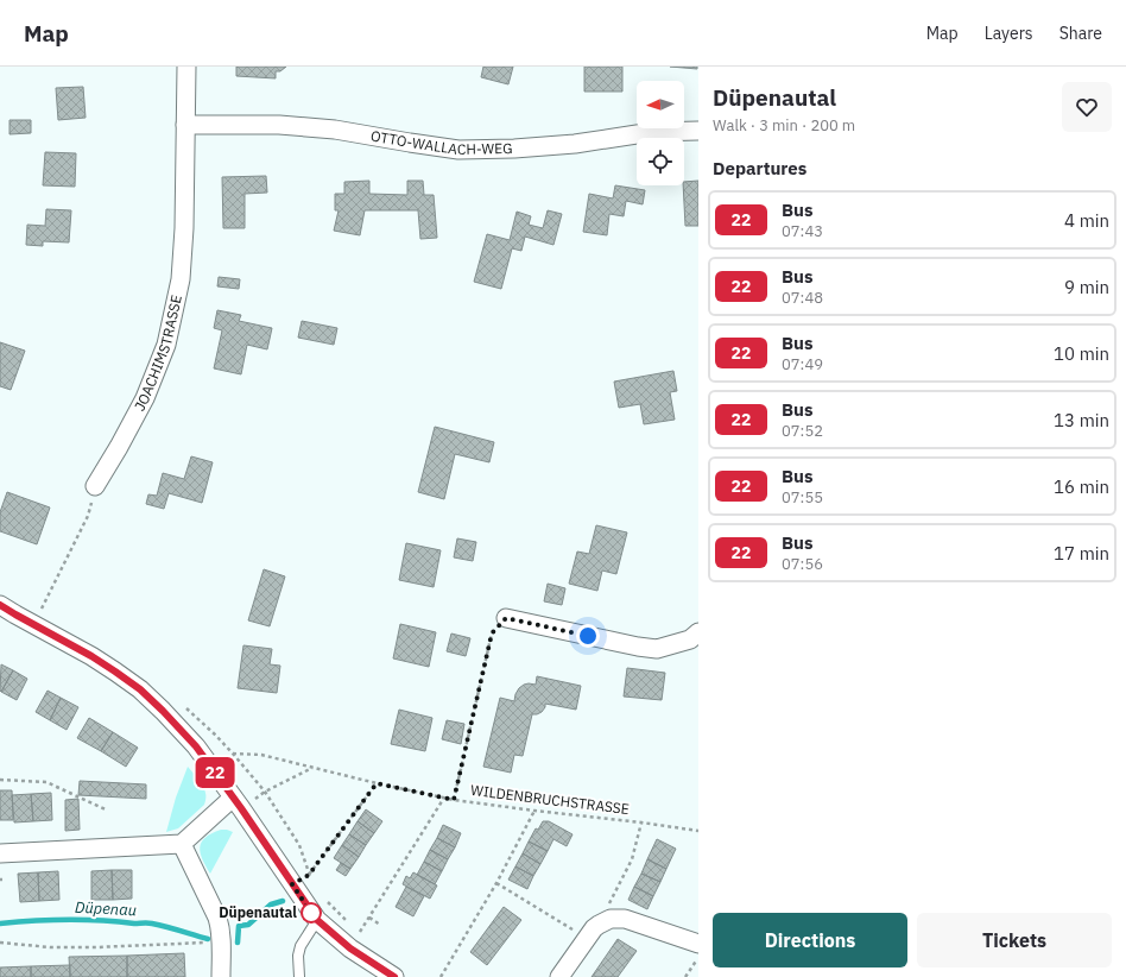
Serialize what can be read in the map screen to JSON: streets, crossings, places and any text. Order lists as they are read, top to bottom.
{
  "streets": {
    "street": ["OTTO-WALLACH-WEG", "JOACHIMSTRASSE"],
    "path": ["WILDENBRUCHSTRASSE"]
  },
  "crossings": [
    ["OTTO-WALLACH-WEG", "JOACHIMSTRASSE"]
  ],
  "water": ["Düpenau"],
  "places": ["Düpenautal"],
  "lines": ["bus line 22"],
  "north": "left",
  "page": {
    "header": "Map",
    "nav": ["Map", "Layers", "Share"],
    "on_map": "22",
    "heading": [
      ["Düpenautal", "Walk · 3 min · 200 m"],
      "Departures"
    ],
    "list": [
      {
        "mark": "22",
        "name": "Bus",
        "note": "07:43",
        "value": "4 min"
      },
      {
        "mark": "22",
        "name": "Bus",
        "note": "07:48",
        "value": "9 min"
      },
      {
        "mark": "22",
        "name": "Bus",
        "note": "07:49",
        "value": "10 min"
      },
      {
        "mark": "22",
        "name": "Bus",
        "note": "07:52",
        "value": "13 min"
      },
      {
        "mark": "22",
        "name": "Bus",
        "note": "07:55",
        "value": "16 min"
      },
      {
        "mark": "22",
        "name": "Bus",
        "note": "07:56",
        "value": "17 min"
      }
    ],
    "buttons": ["Directions", "Tickets"]
  }
}
